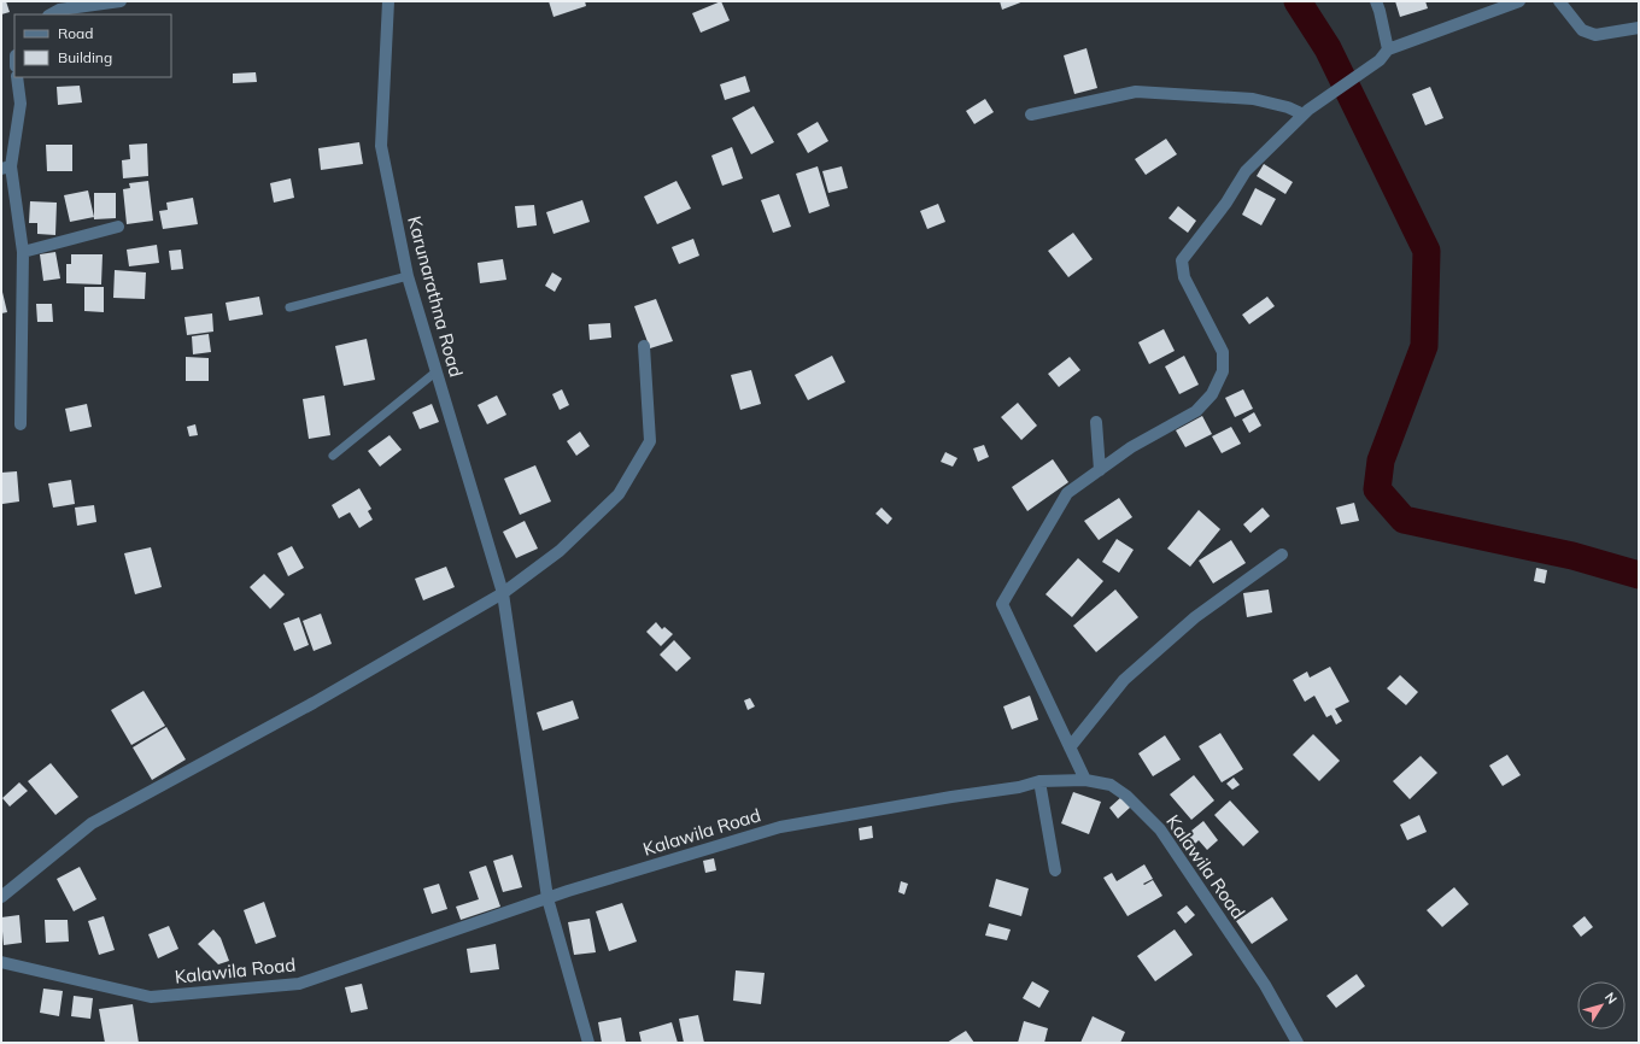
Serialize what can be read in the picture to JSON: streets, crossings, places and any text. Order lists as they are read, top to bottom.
{
  "streets": {
    "street": ["Karunarathna Road", "Kalawila Road"]
  },
  "crossings": [
    ["Karunarathna Road", "Kalawila Road"]
  ],
  "legend": ["Road", "Building"],
  "north": "top right"
}
